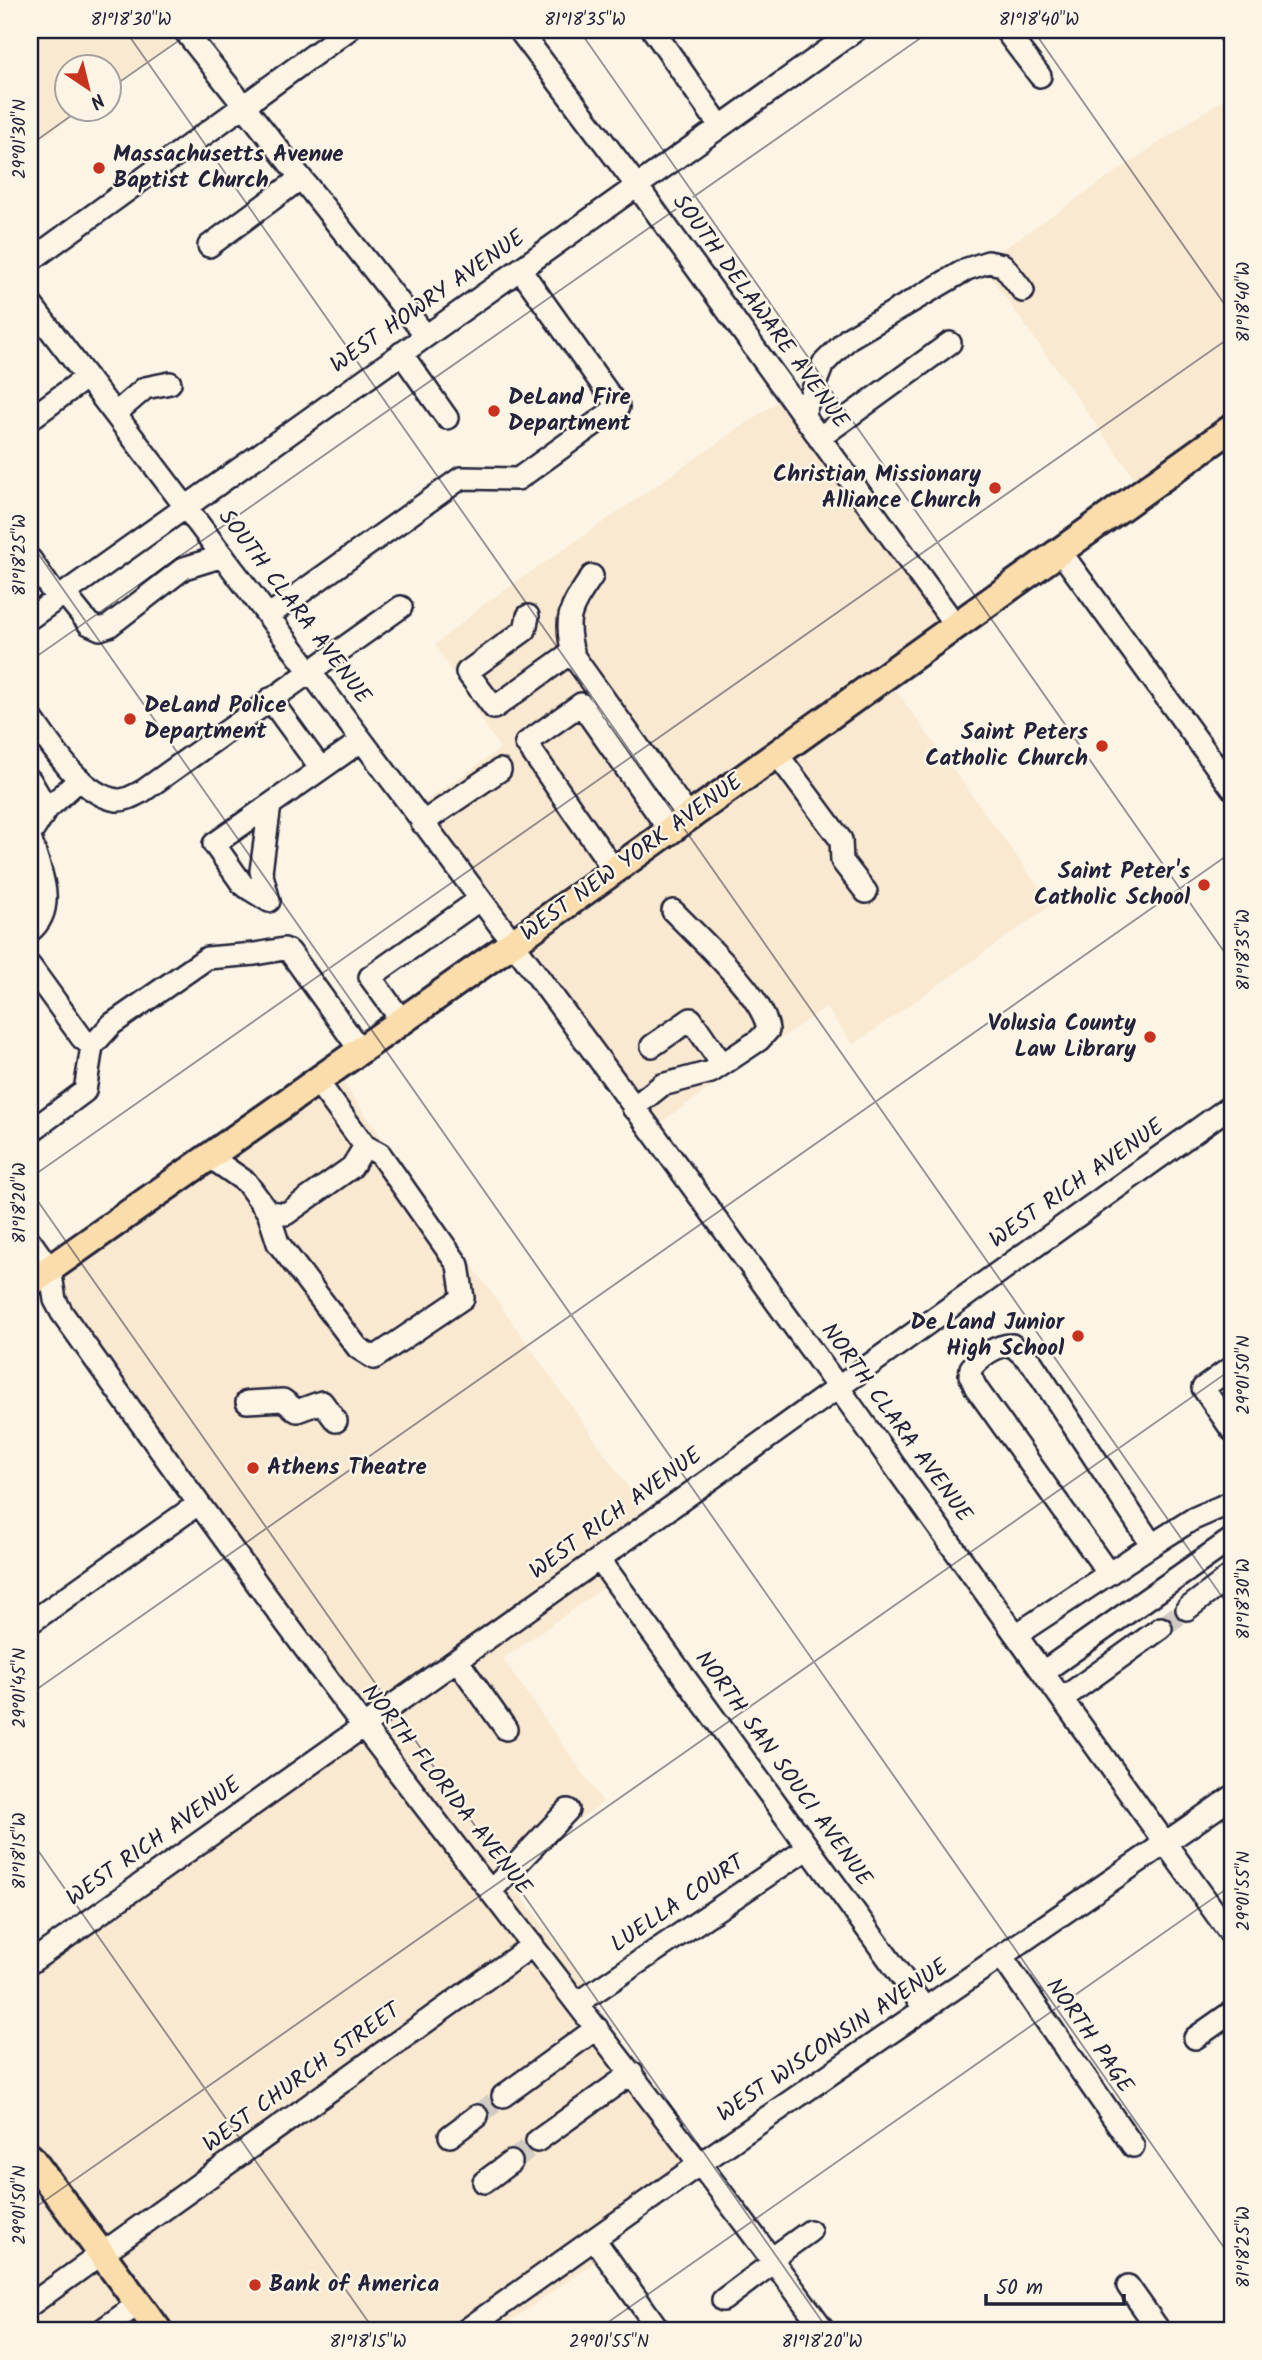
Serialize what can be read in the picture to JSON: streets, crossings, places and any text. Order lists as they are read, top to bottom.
{
  "streets": {
    "main road": ["WEST NEW YORK AVENUE"],
    "street": [
      "WEST HOWRY AVENUE",
      "SOUTH DELAWARE AVENUE",
      "SOUTH CLARA AVENUE",
      "WEST RICH AVENUE",
      "NORTH CLARA AVENUE",
      "NORTH SAN SOUCI AVENUE",
      "NORTH FLORIDA AVENUE",
      "LUELLA COURT",
      "NORTH PAGE",
      "WEST WISCONSIN AVENUE",
      "WEST CHURCH STREET"
    ]
  },
  "crossings": [
    ["WEST HOWRY AVENUE", "SOUTH DELAWARE AVENUE"],
    ["WEST HOWRY AVENUE", "SOUTH CLARA AVENUE"],
    ["SOUTH DELAWARE AVENUE", "WEST NEW YORK AVENUE"],
    ["SOUTH CLARA AVENUE", "WEST NEW YORK AVENUE"],
    ["SOUTH CLARA AVENUE", "NORTH CLARA AVENUE"],
    ["WEST NEW YORK AVENUE", "NORTH CLARA AVENUE"],
    ["WEST NEW YORK AVENUE", "NORTH FLORIDA AVENUE"],
    ["WEST RICH AVENUE", "NORTH CLARA AVENUE"],
    ["WEST RICH AVENUE", "NORTH SAN SOUCI AVENUE"],
    ["WEST RICH AVENUE", "NORTH FLORIDA AVENUE"],
    ["NORTH CLARA AVENUE", "WEST WISCONSIN AVENUE"],
    ["NORTH SAN SOUCI AVENUE", "LUELLA COURT"],
    ["NORTH SAN SOUCI AVENUE", "WEST WISCONSIN AVENUE"],
    ["NORTH FLORIDA AVENUE", "LUELLA COURT"],
    ["NORTH FLORIDA AVENUE", "WEST WISCONSIN AVENUE"],
    ["NORTH FLORIDA AVENUE", "WEST CHURCH STREET"],
    ["NORTH PAGE", "WEST WISCONSIN AVENUE"]
  ],
  "places": [
    "Massachusetts Avenue Baptist Church",
    "DeLand Fire Department",
    "Christian Missionary Alliance Church",
    "DeLand Police Department",
    "Saint Peters Catholic Church",
    "Saint Peter's Catholic School",
    "Volusia County Law Library",
    "De Land Junior High School",
    "Athens Theatre",
    "Bank of America"
  ],
  "scale_bar": "50 m",
  "north": "bottom right",
  "coordinates": [
    "81°18'30\"W",
    "81°18'35\"W",
    "81°18'40\"W",
    "29°01'30\"N",
    "81°18'25\"W",
    "81°18'20\"W",
    "29°01'50\"N",
    "29°01'45\"N",
    "81°18'15\"W",
    "29°01'55\"N"
  ]
}
